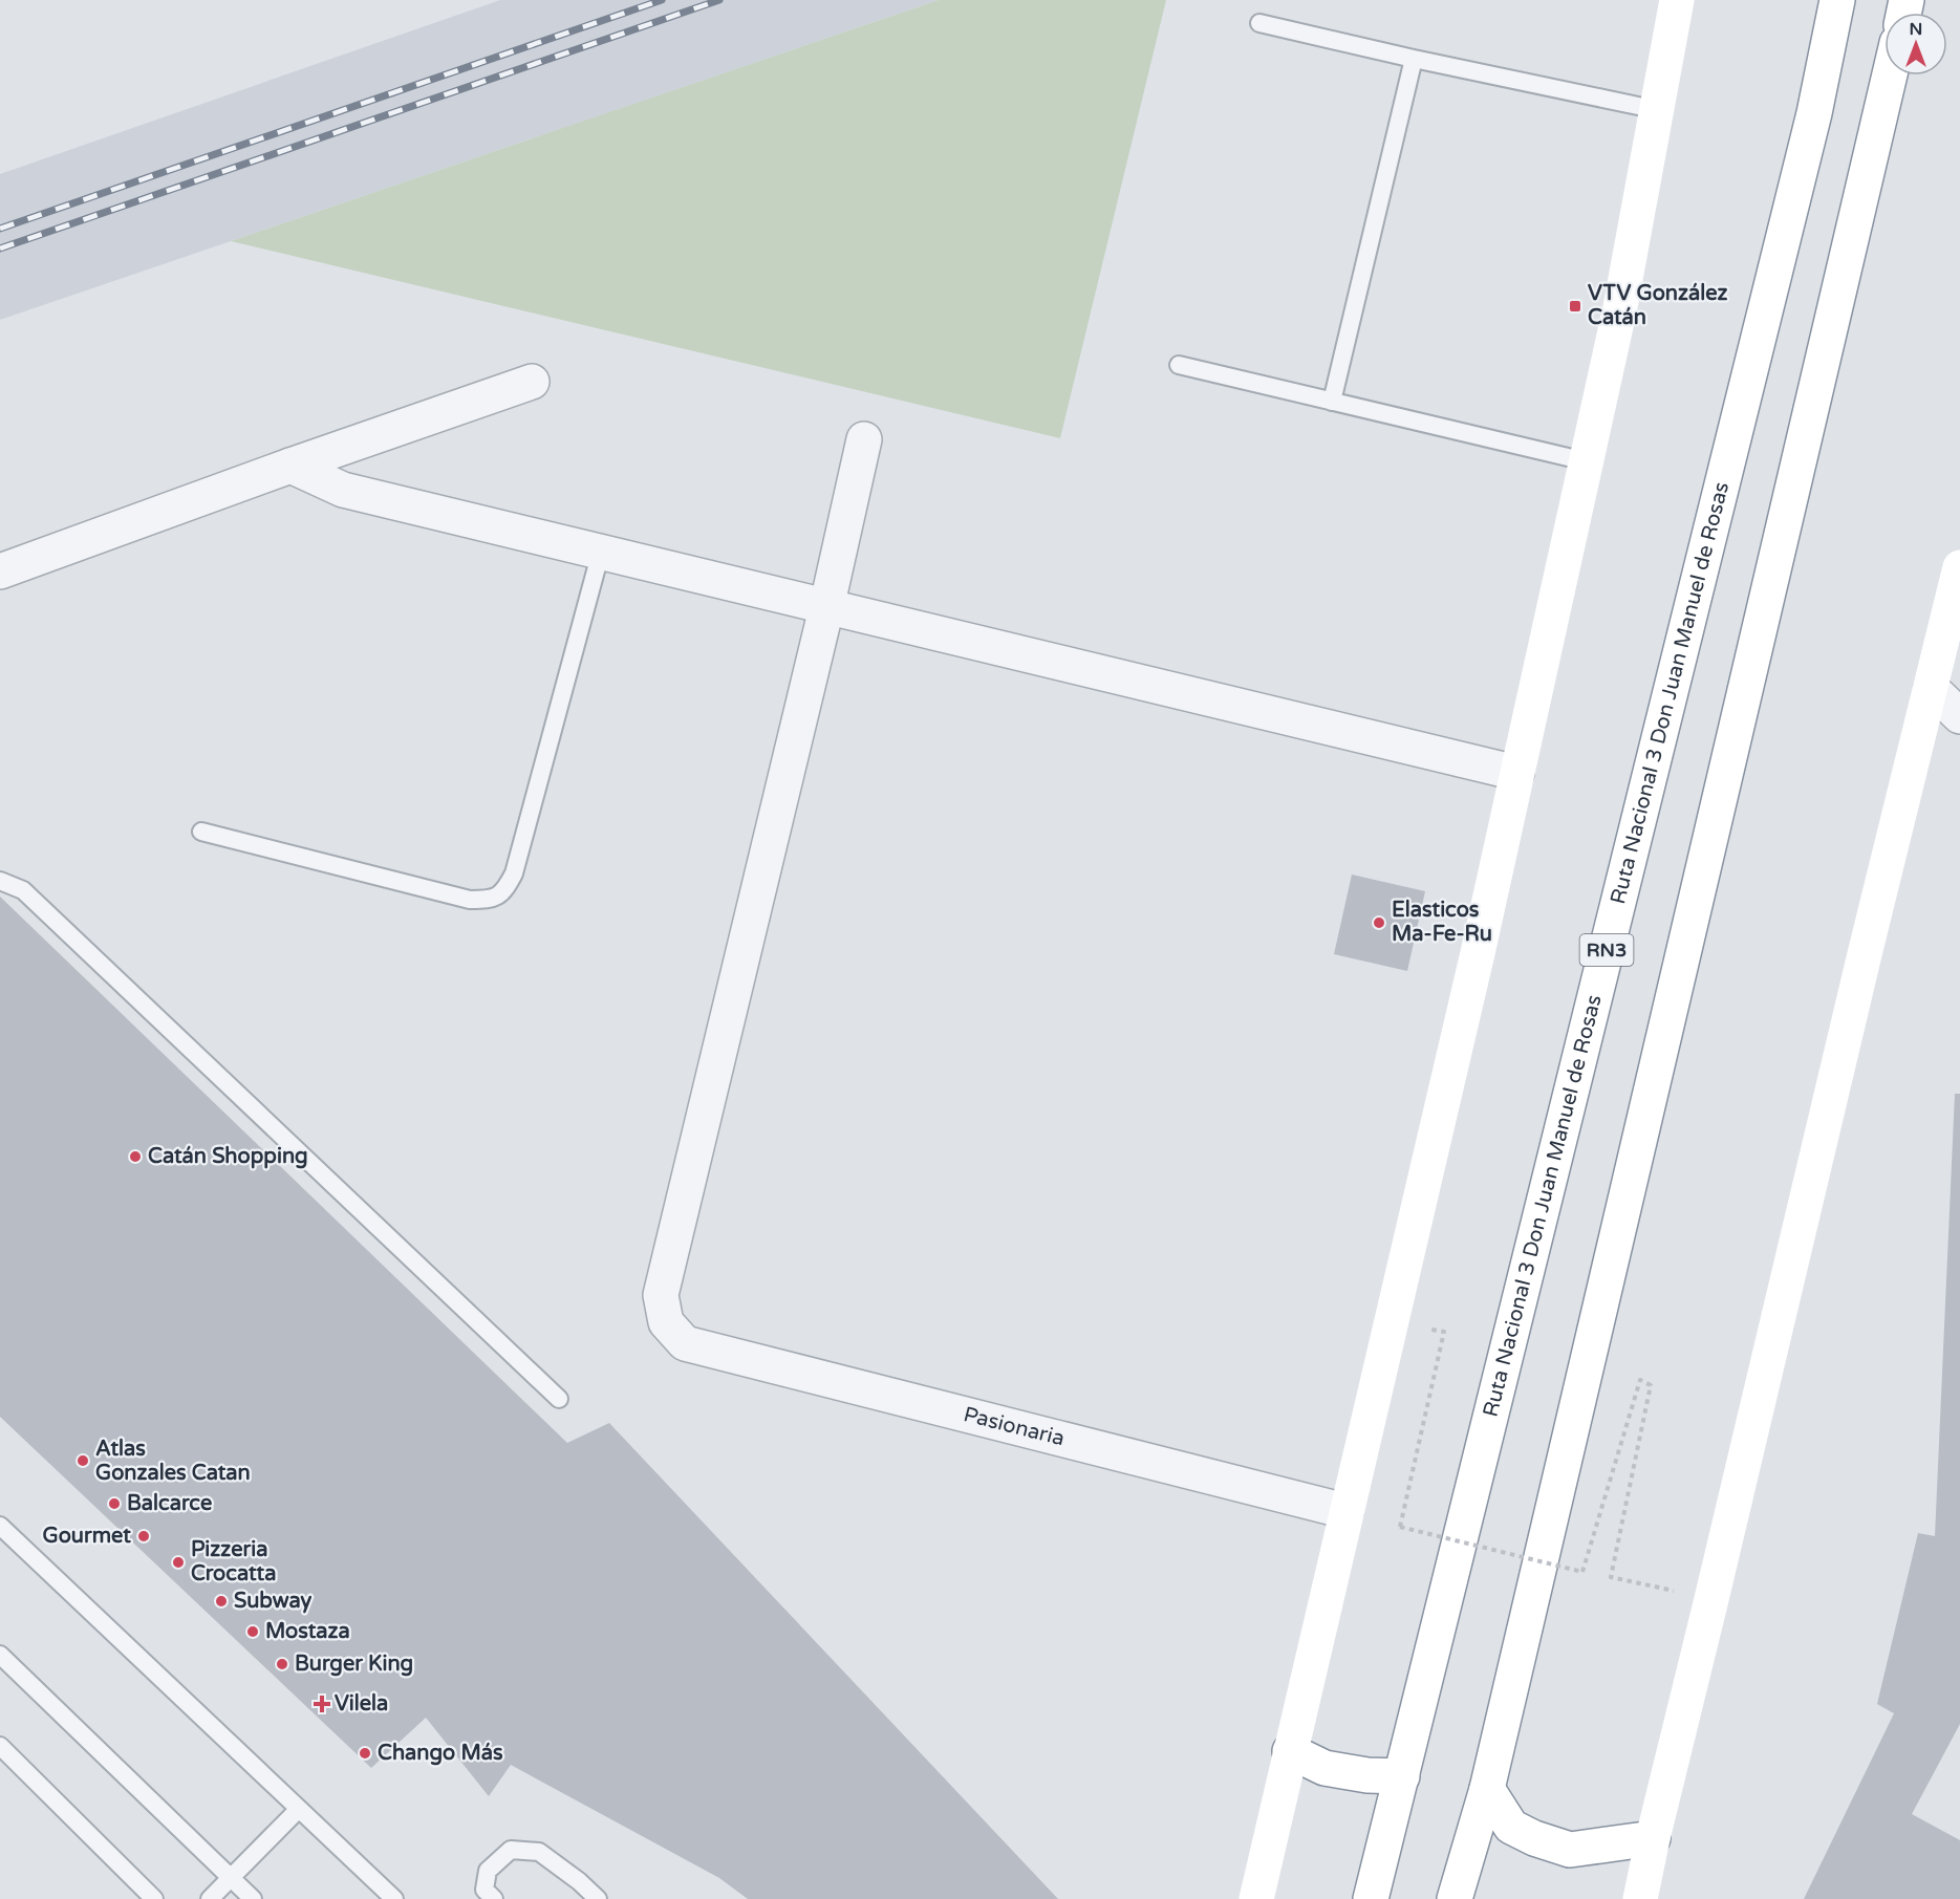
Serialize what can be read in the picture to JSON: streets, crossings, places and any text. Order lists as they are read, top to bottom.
{
  "streets": {
    "main road": ["Ruta Nacional 3 Don Juan Manuel de Rosas", "RN3"],
    "street": ["Pasionaria"]
  },
  "places": {
    "transit": ["VTV González Catán"],
    "other": [
      "Elasticos Ma-Fe-Ru",
      "Catán Shopping",
      "Atlas Gonzales Catan",
      "Balcarce",
      "Gourmet",
      "Pizzeria Crocatta",
      "Subway",
      "Mostaza",
      "Burger King",
      "Chango Más"
    ],
    "health": ["Vilela"]
  },
  "north": "top"
}
